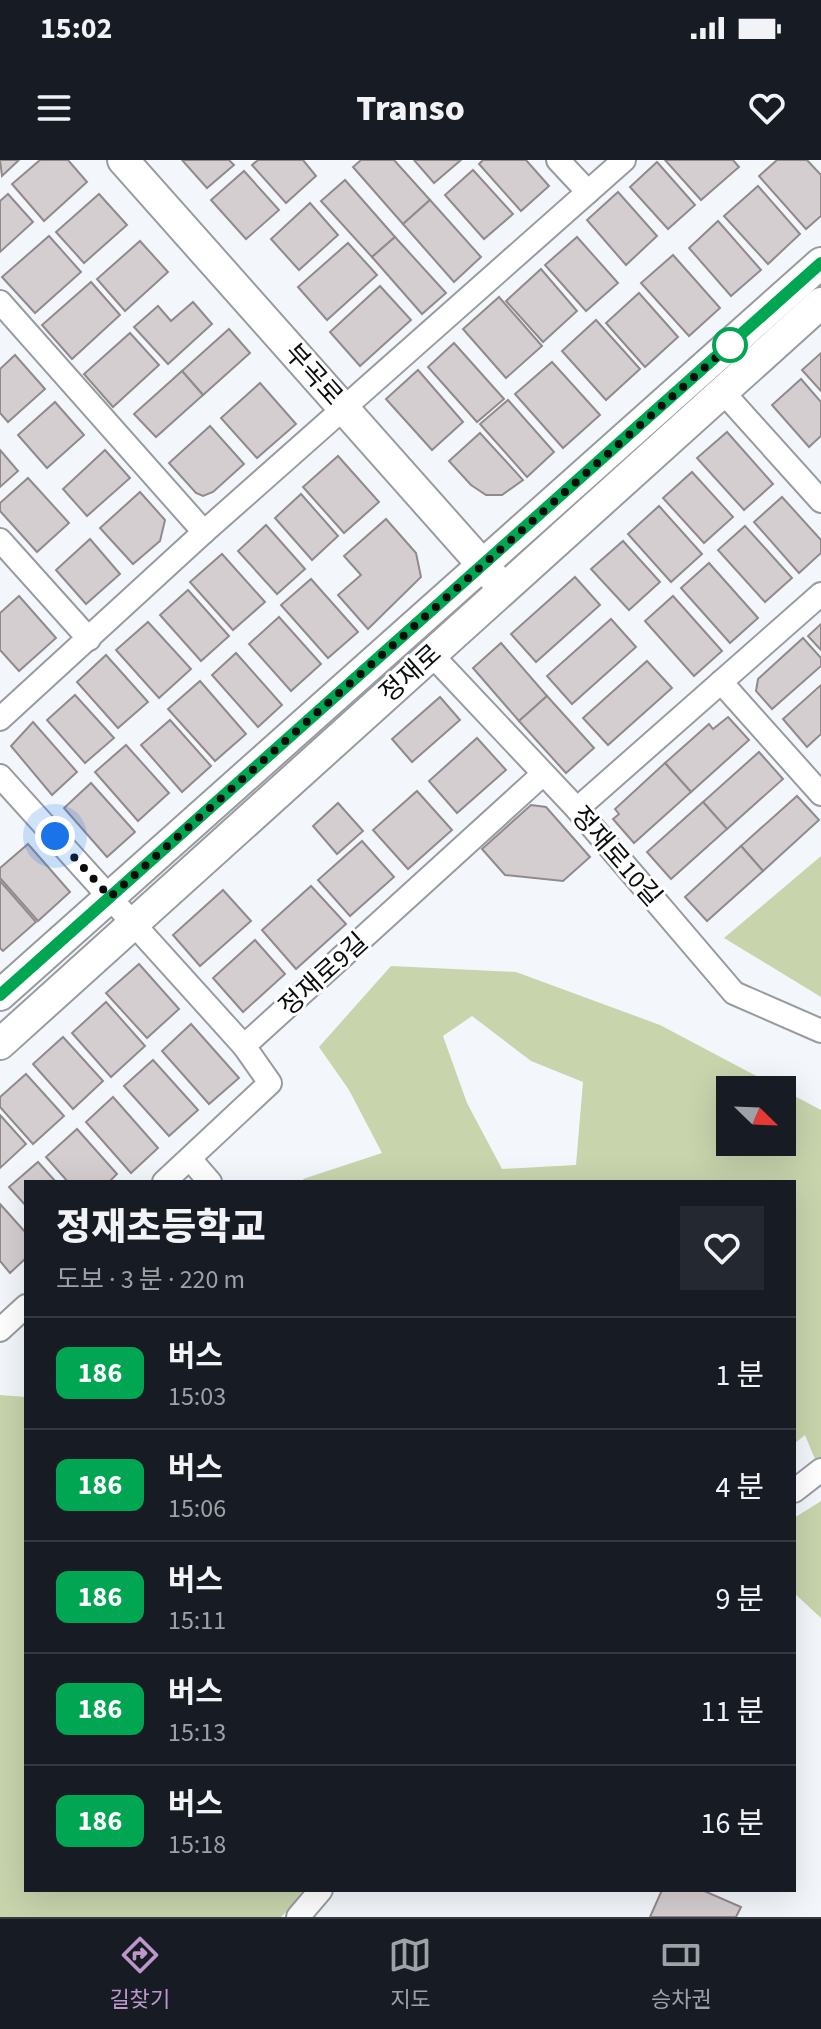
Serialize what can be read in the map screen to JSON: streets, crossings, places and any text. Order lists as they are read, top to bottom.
{
  "streets": {
    "street": [
      "부곡로",
      "정재로",
      "정재로10길",
      "정재로9길"
    ]
  },
  "crossings": [
    ["부곡로", "정재로"],
    ["정재로", "정재로10길"],
    ["정재로10길", "정재로9길"]
  ],
  "lines": ["bus line 186"],
  "north": "bottom right",
  "page": {
    "status": "15:02",
    "header": "Transo",
    "heading": ["정재초등학교", "도보 · 3 분 · 220 m"],
    "list": [
      {
        "mark": "186",
        "name": "버스",
        "note": "15:03",
        "value": "1 분"
      },
      {
        "mark": "186",
        "name": "버스",
        "note": "15:06",
        "value": "4 분"
      },
      {
        "mark": "186",
        "name": "버스",
        "note": "15:11",
        "value": "9 분"
      },
      {
        "mark": "186",
        "name": "버스",
        "note": "15:13",
        "value": "11 분"
      },
      {
        "mark": "186",
        "name": "버스",
        "note": "15:18",
        "value": "16 분"
      }
    ],
    "tabs": ["길찾기", "지도", "승차권"]
  }
}
